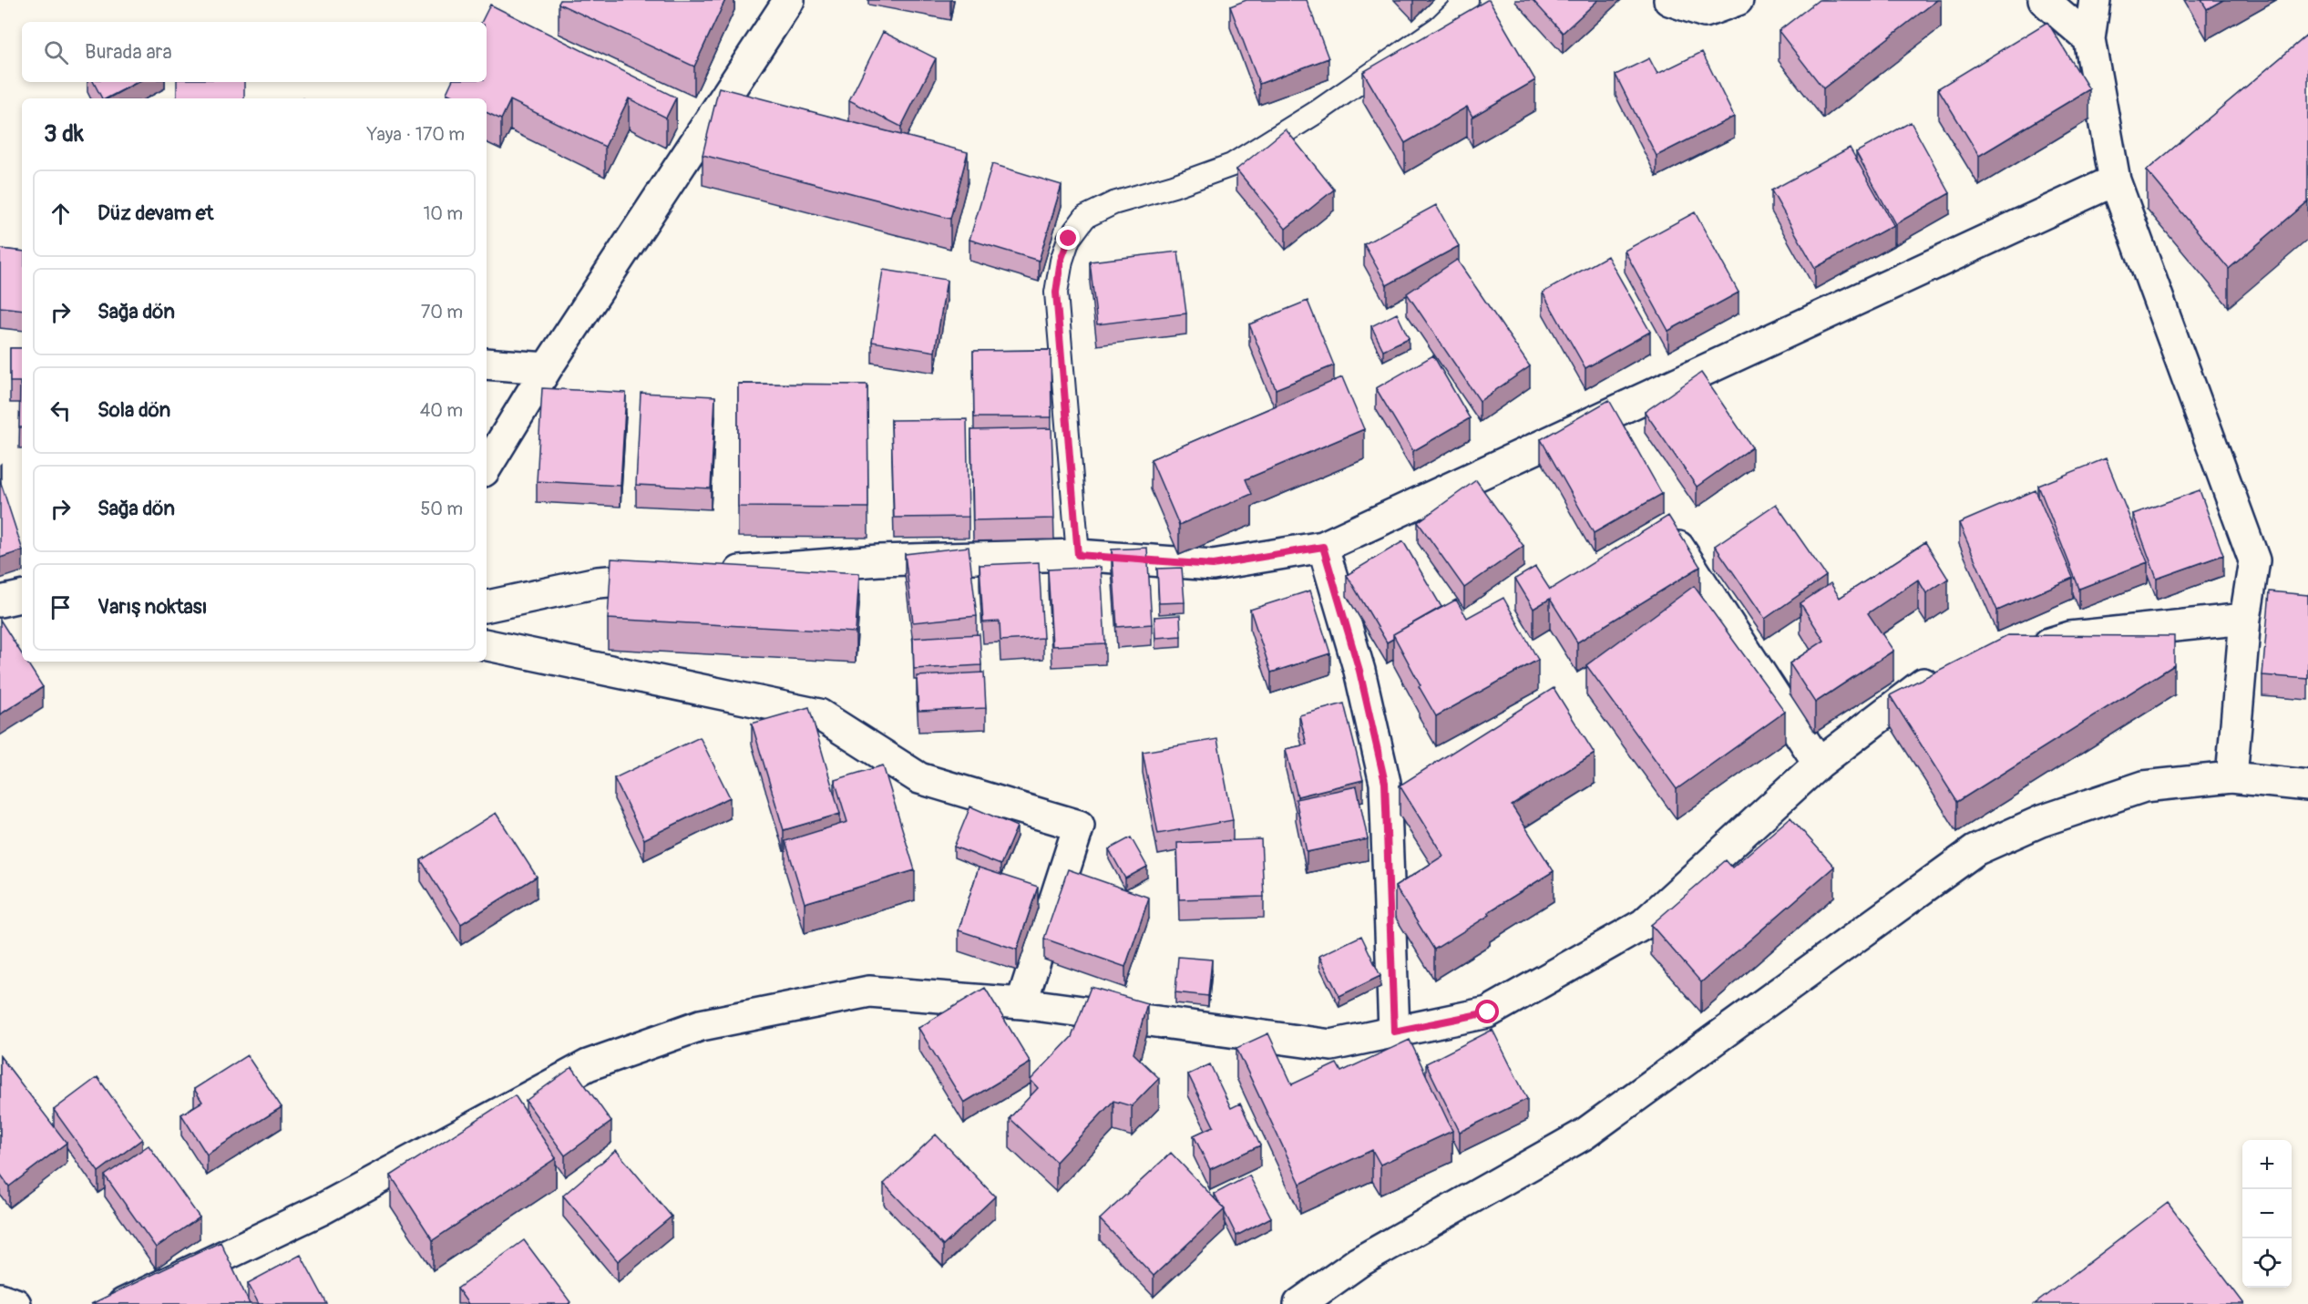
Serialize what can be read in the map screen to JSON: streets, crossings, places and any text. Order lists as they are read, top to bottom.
{
  "page": {
    "search": "Burada ara",
    "heading": ["3 dk", "Yaya · 170 m"],
    "list": [
      ["Düz devam et", "10 m"],
      ["Sağa dön", "70 m"],
      ["Sola dön", "40 m"],
      ["Sağa dön", "50 m"],
      "Varış noktası"
    ],
    "map_buttons": ["+", "−"]
  }
}
